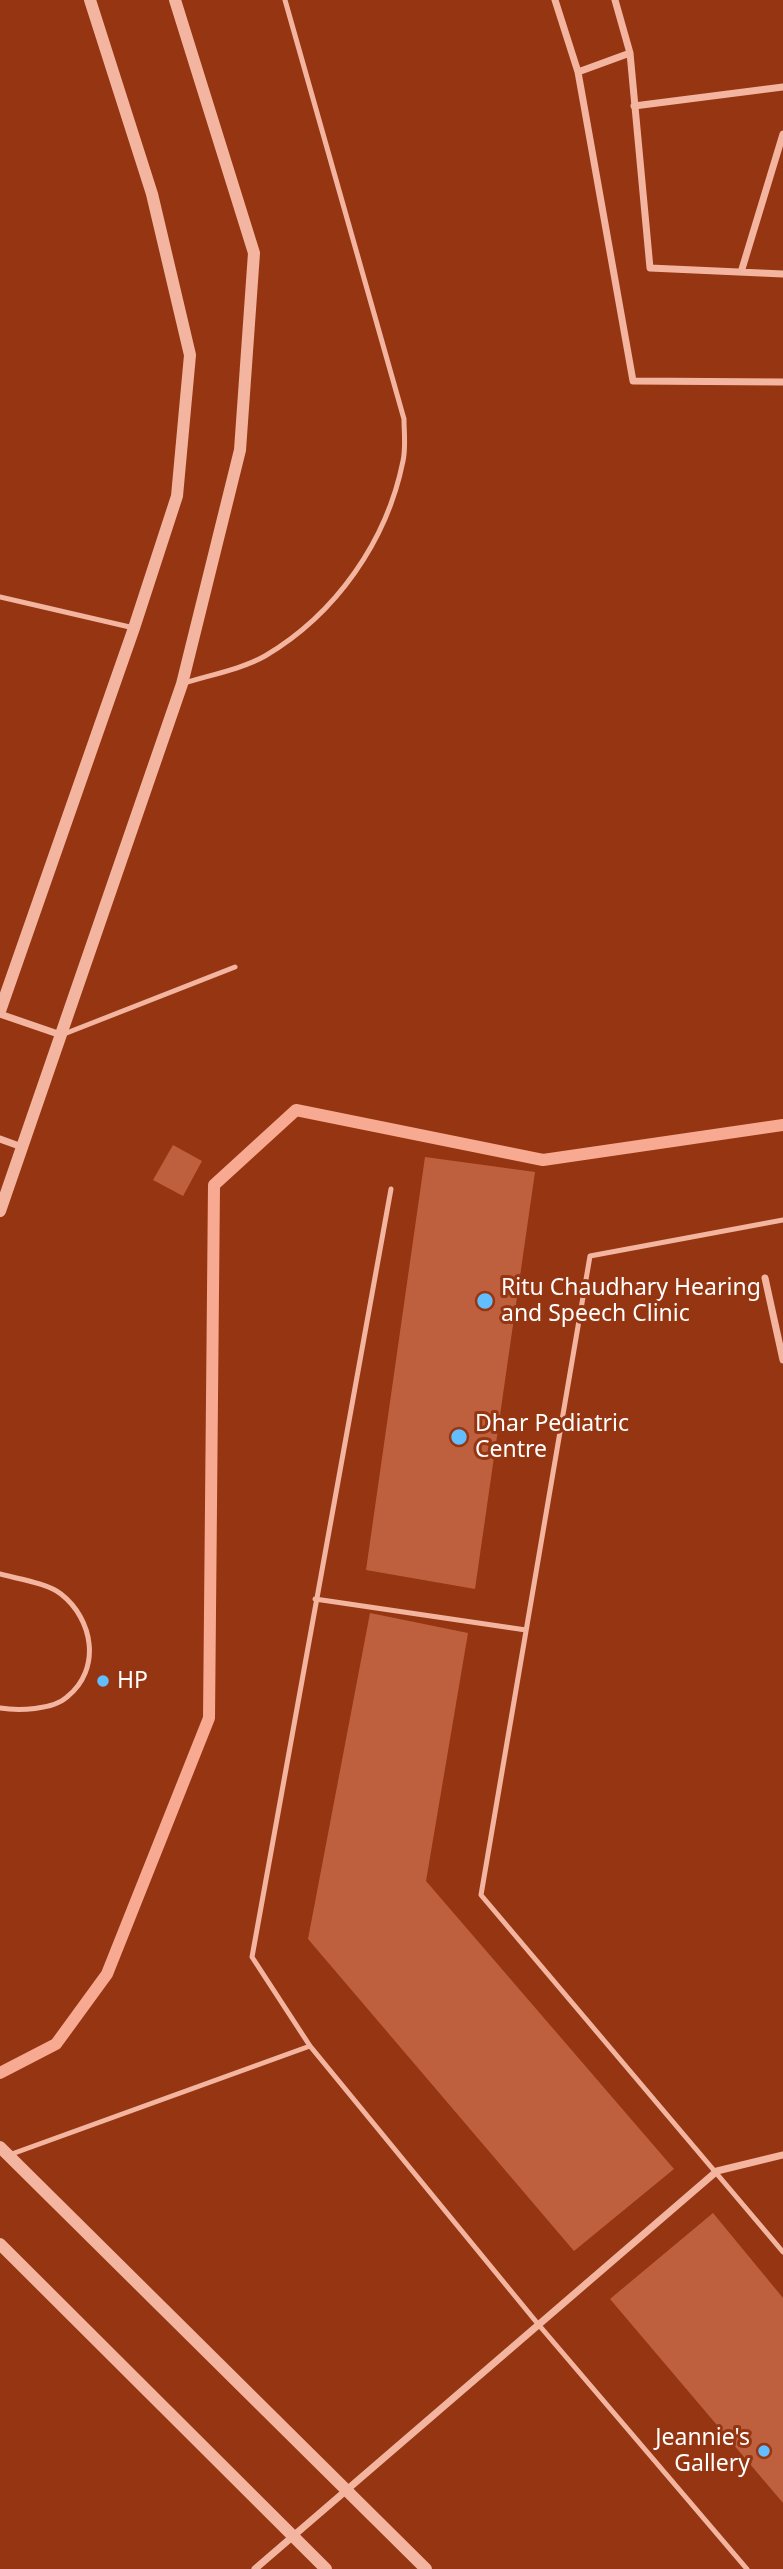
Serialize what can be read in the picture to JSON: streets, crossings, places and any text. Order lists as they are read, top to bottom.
{
  "places": [
    "Ritu Chaudhary Hearing and Speech Clinic",
    "Dhar Pediatric Centre",
    "HP",
    "Jeannie's Gallery"
  ]
}
